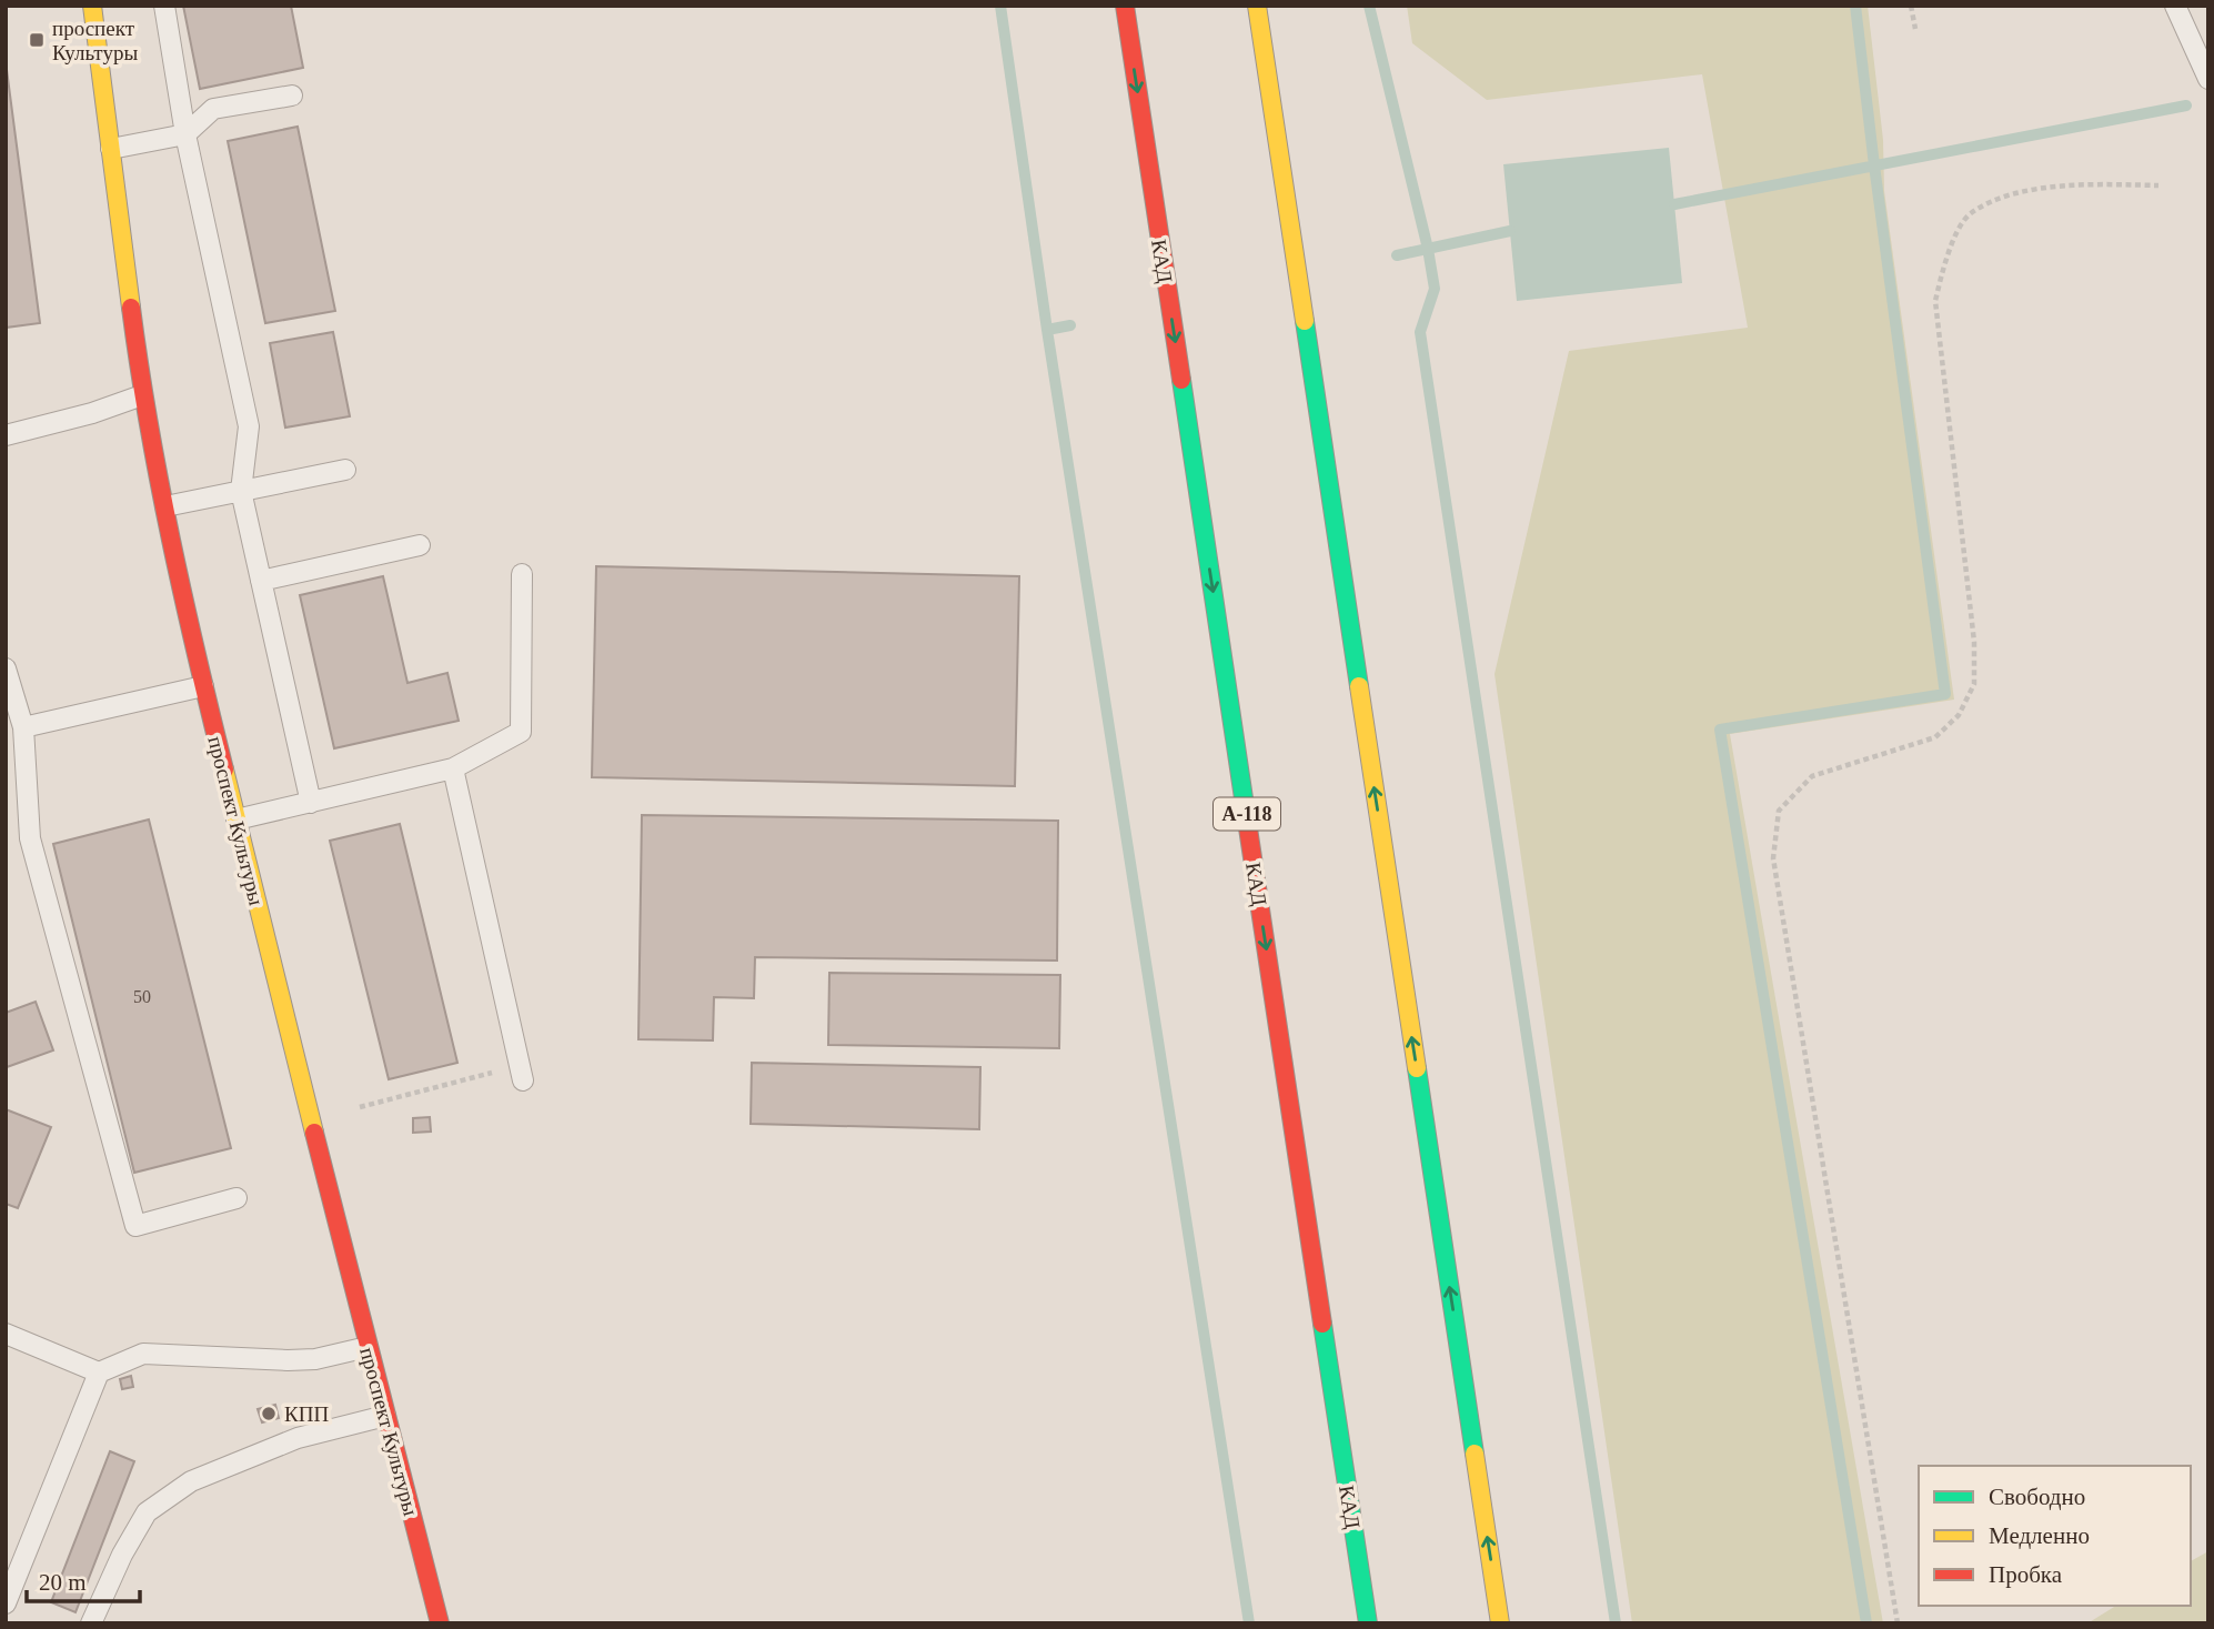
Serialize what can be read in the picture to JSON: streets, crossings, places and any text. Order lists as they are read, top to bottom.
{
  "streets": {
    "main road": ["КАД", "А-118", "проспект Культуры"]
  },
  "places": {
    "transit": ["проспект Культуры"],
    "other": ["КПП"]
  },
  "house_numbers": ["50"],
  "legend": ["Свободно", "Медленно", "Пробка"],
  "scale_bar": "20 m"
}
